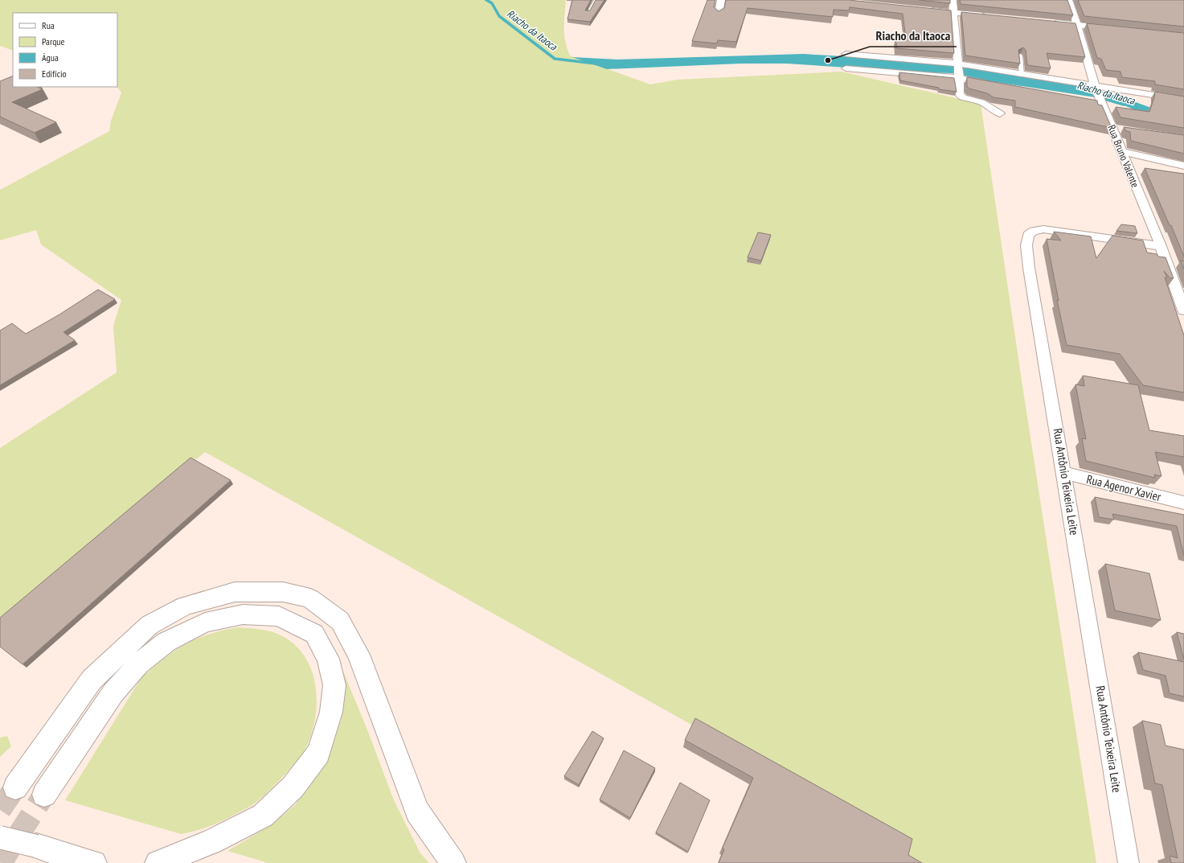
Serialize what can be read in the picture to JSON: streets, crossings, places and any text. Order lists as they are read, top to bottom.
{
  "streets": {
    "street": ["Rua Bruno Valente", "Rua Antônio Teixeira Leite", "Rua Agenor Xavier"]
  },
  "crossings": [
    ["Rua Bruno Valente", "Rua Antônio Teixeira Leite"],
    ["Rua Antônio Teixeira Leite", "Rua Agenor Xavier"]
  ],
  "water": ["Riacho da Itaoca"],
  "places": ["Riacho da Itaoca"],
  "legend": [
    "Rua",
    "Parque",
    "Água",
    "Edifício"
  ]
}
